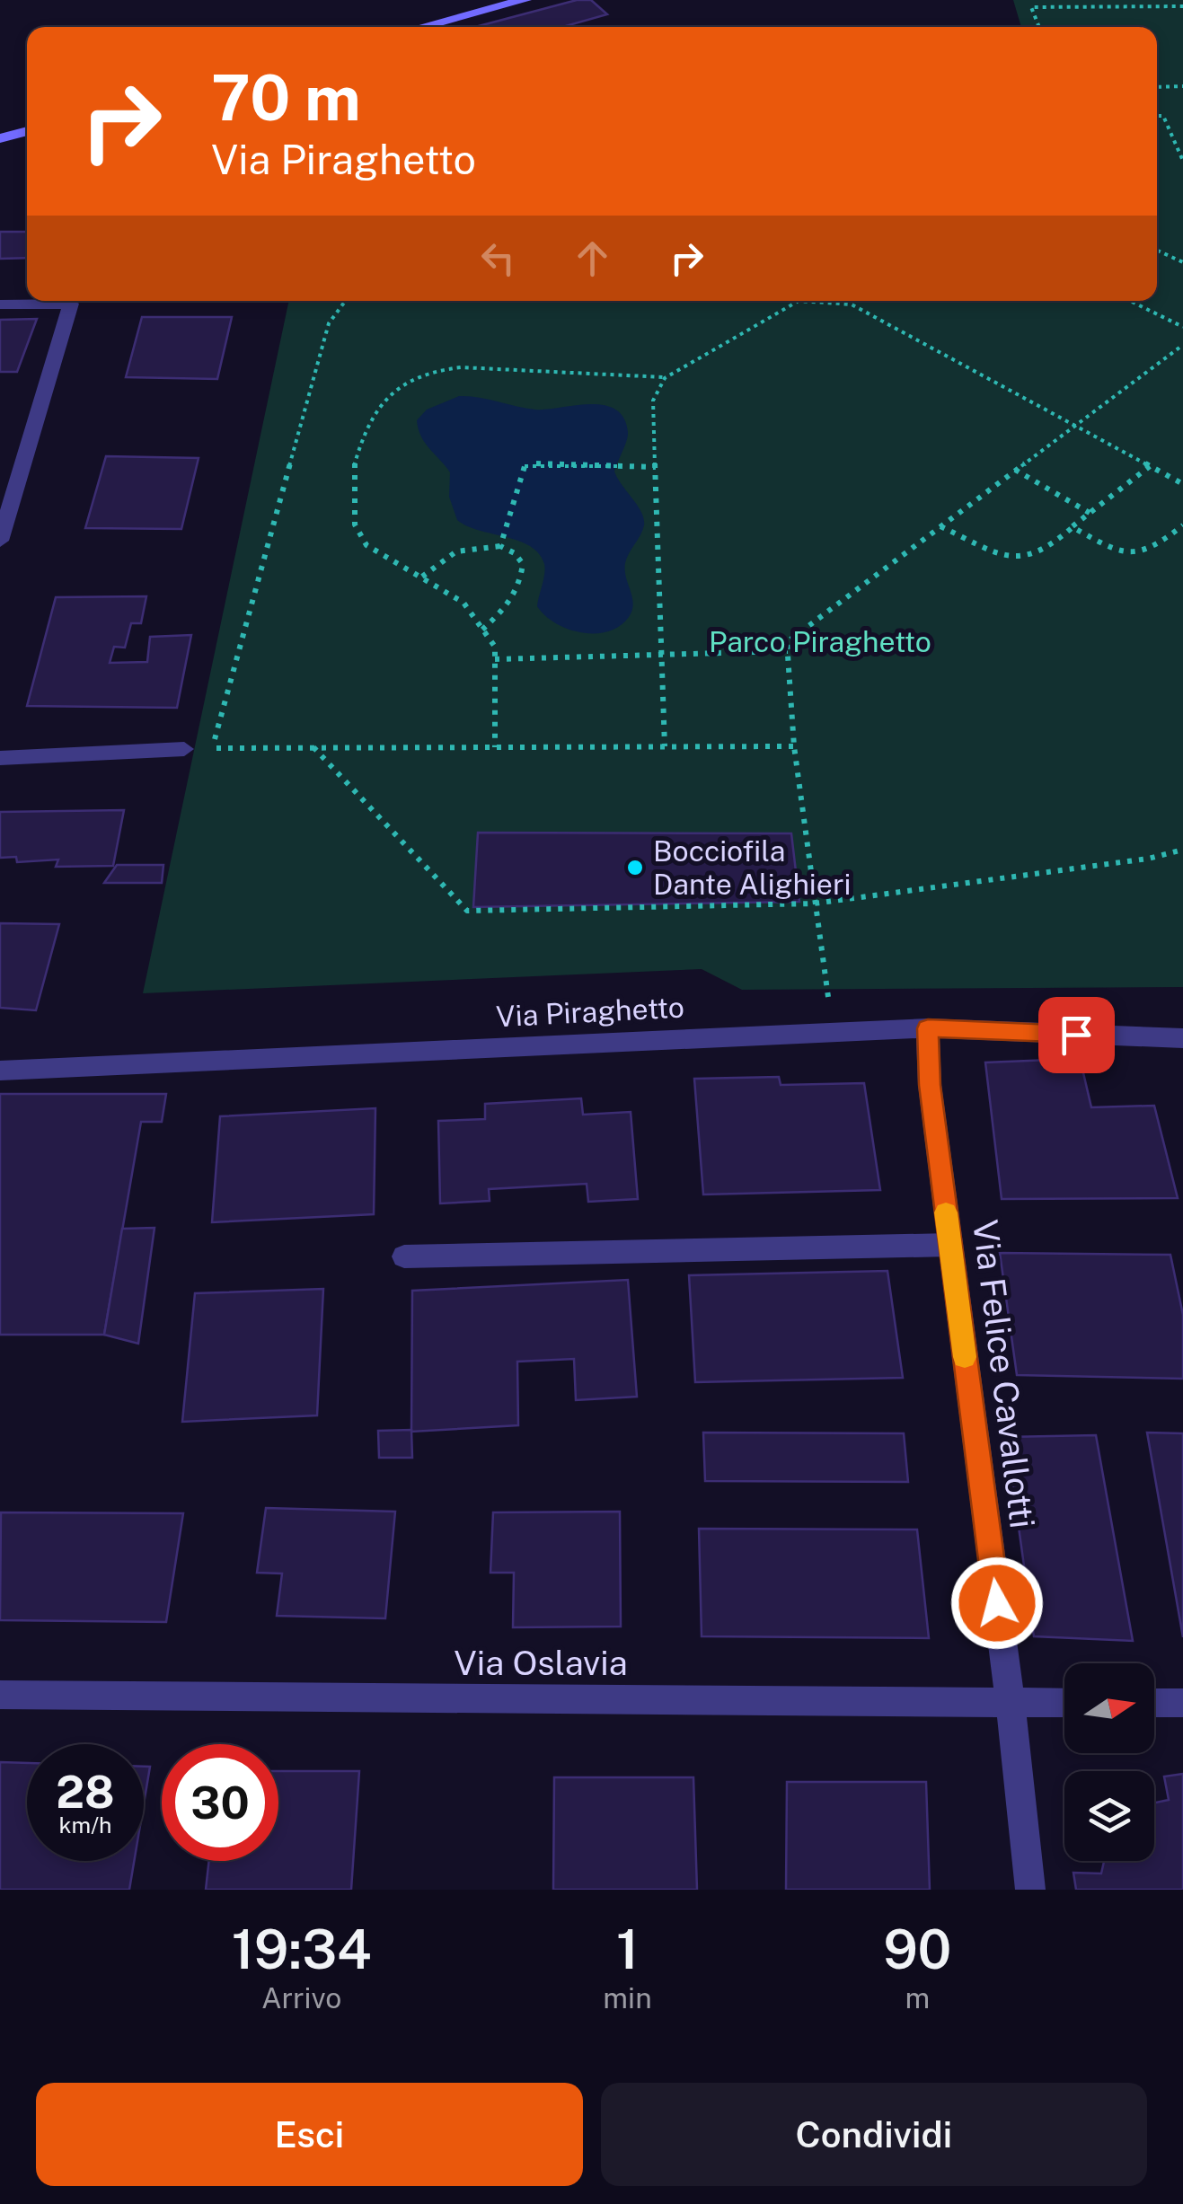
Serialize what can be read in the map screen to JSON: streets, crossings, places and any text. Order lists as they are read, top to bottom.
{
  "streets": {
    "street": ["Via Piraghetto", "Via Felice Cavallotti", "Via Oslavia"]
  },
  "crossings": [
    ["Via Piraghetto", "Via Felice Cavallotti"],
    ["Via Felice Cavallotti", "Via Oslavia"]
  ],
  "parks": ["Parco Piraghetto"],
  "places": ["Bocciofila Dante Alighieri"],
  "north": "right",
  "page": {
    "turn": ["70 m", "Via Piraghetto"],
    "speed": "28 km/h",
    "limit": "30",
    "eta": [
      "19:34",
      "Arrivo",
      "1",
      "min",
      "90",
      "m"
    ],
    "buttons": ["Esci", "Condividi"]
  }
}
